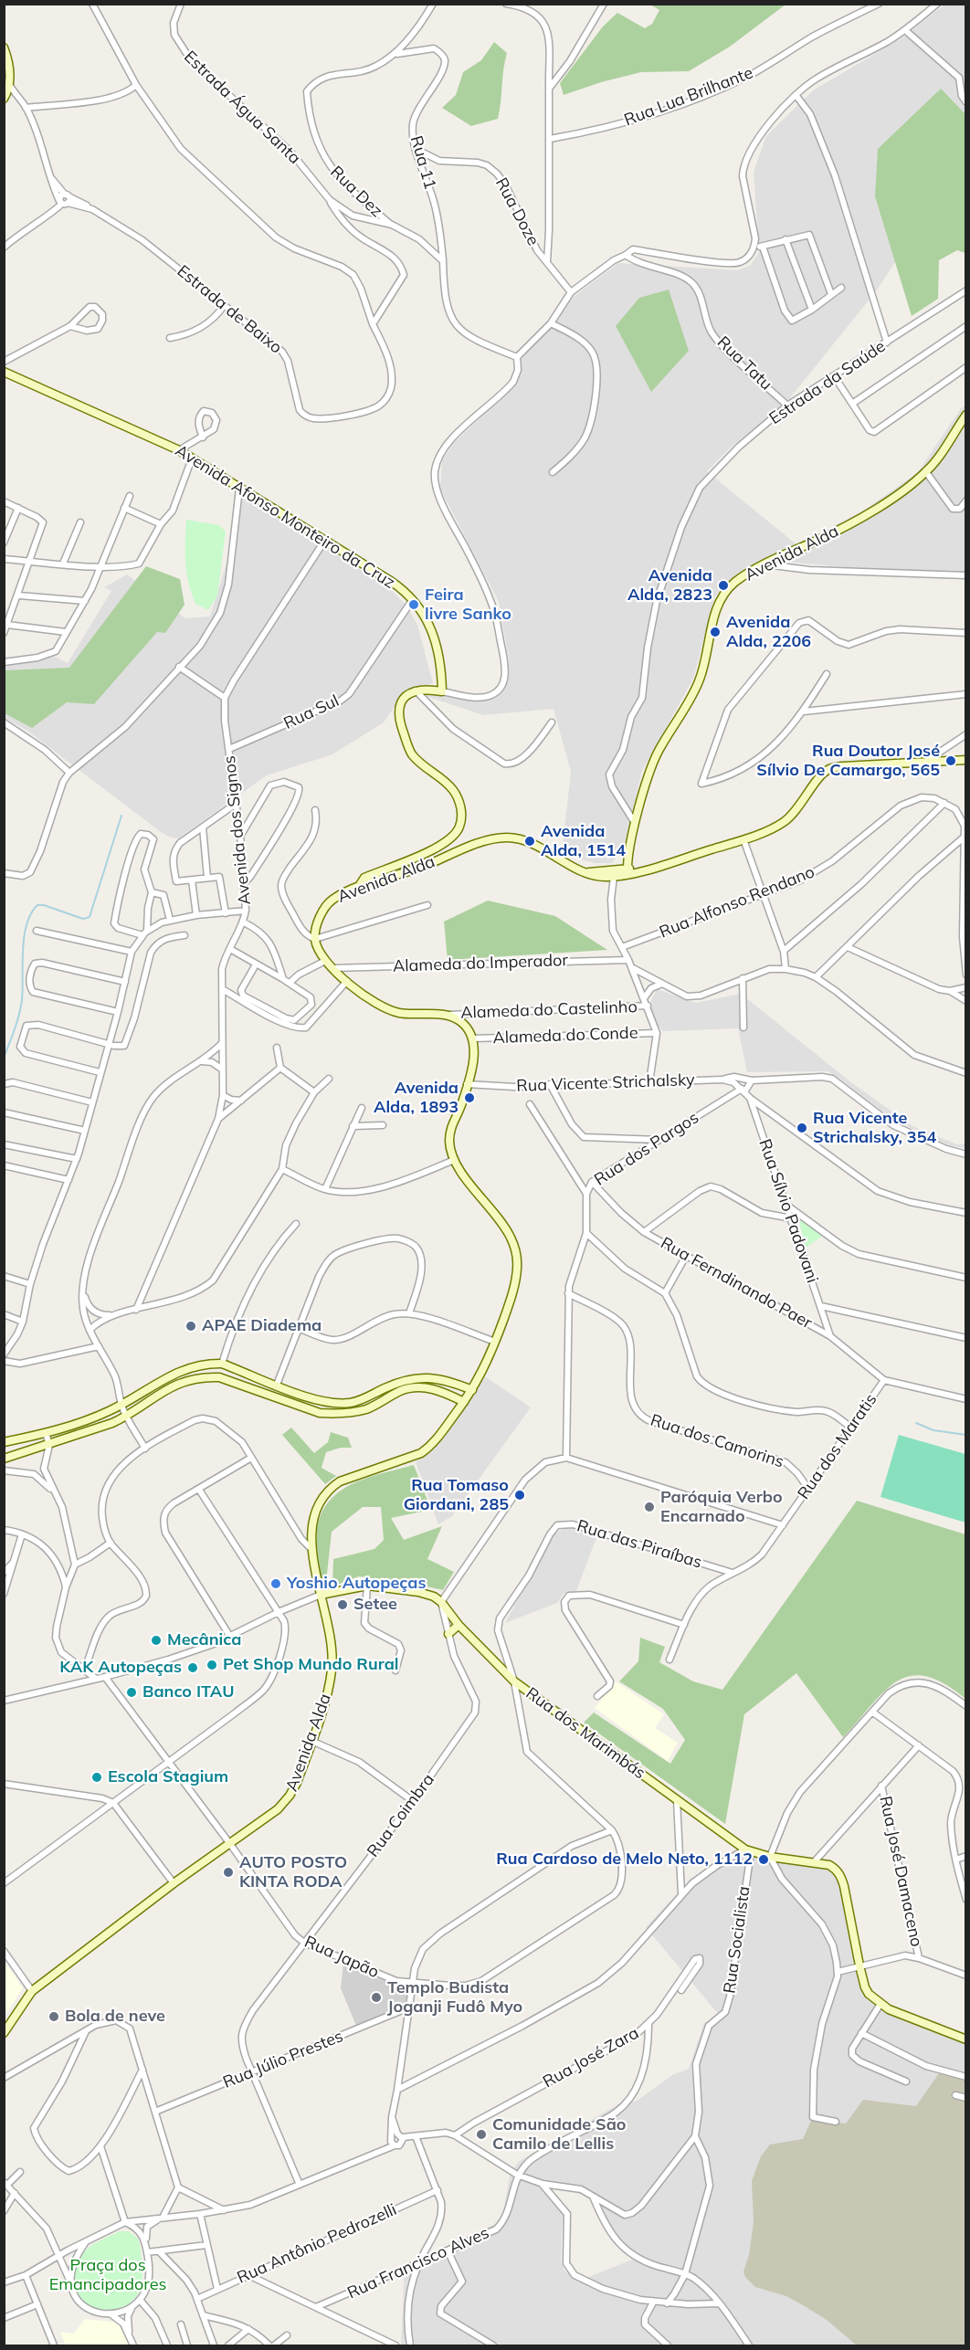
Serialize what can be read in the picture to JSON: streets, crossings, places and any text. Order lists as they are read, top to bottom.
{
  "streets": {
    "street": [
      "Rua Lua Brilhante",
      "Estrada Água Santa",
      "Rua 11",
      "Rua Dez",
      "Rua Doze",
      "Estrada de Baixo",
      "Rua Tatu",
      "Estrada da Saúde",
      "Avenida Afonso Monteiro da Cruz",
      "Avenida Alda",
      "Rua Sul",
      "Avenida dos Signos",
      "Rua Alfonso Rendano",
      "Alameda do Imperador",
      "Alameda do Castelinho",
      "Alameda do Conde",
      "Rua Vicente Strichalsky",
      "Rua dos Pargos",
      "Rua Sílvio Padovani",
      "Rua Ferndinando Paer",
      "Rua dos Camorins",
      "Rua dos Maratis",
      "Rua das Piraíbas",
      "Rua dos Marimbás",
      "Rua Coimbra",
      "Rua José Damaceno",
      "Rua Socialista",
      "Rua Japão",
      "Rua José Zara",
      "Rua Júlio Prestes",
      "Rua Antônio Pedrozelli",
      "Rua Francisco Alves"
    ]
  },
  "crossings": [
    ["Estrada Água Santa", "Rua 11"],
    ["Estrada Água Santa", "Rua Dez"],
    ["Rua 11", "Rua Dez"],
    ["Rua 11", "Rua Doze"],
    ["Rua Tatu", "Estrada da Saúde"],
    ["Estrada da Saúde", "Avenida Alda"],
    ["Avenida Afonso Monteiro da Cruz", "Rua Sul"],
    ["Avenida Alda", "Rua Japão"],
    ["Rua Sul", "Avenida dos Signos"],
    ["Rua Vicente Strichalsky", "Rua dos Pargos"],
    ["Rua Vicente Strichalsky", "Rua Sílvio Padovani"],
    ["Rua dos Pargos", "Rua Sílvio Padovani"],
    ["Rua dos Pargos", "Rua Ferndinando Paer"],
    ["Rua dos Pargos", "Rua dos Camorins"],
    ["Rua Sílvio Padovani", "Rua Ferndinando Paer"],
    ["Rua Ferndinando Paer", "Rua dos Maratis"],
    ["Rua dos Camorins", "Rua dos Maratis"],
    ["Rua dos Maratis", "Rua das Piraíbas"],
    ["Rua das Piraíbas", "Rua dos Marimbás"],
    ["Rua das Piraíbas", "Rua Japão"],
    ["Rua dos Marimbás", "Rua Coimbra"],
    ["Rua dos Marimbás", "Rua Socialista"],
    ["Rua dos Marimbás", "Rua Japão"],
    ["Rua Coimbra", "Rua Japão"],
    ["Rua Coimbra", "Rua Júlio Prestes"]
  ],
  "parks": ["Praça dos Emancipadores"],
  "places": [
    "Avenida Alda, 2823",
    "Feira livre Sanko",
    "Avenida Alda, 2206",
    "Rua Doutor José Sílvio De Camargo, 565",
    "Avenida Alda, 1514",
    "Avenida Alda, 1893",
    "Rua Vicente Strichalsky, 354",
    "APAE Diadema",
    "Rua Tomaso Giordani, 285",
    "Paróquia Verbo Encarnado",
    "Yoshio Autopeças",
    "Setee",
    "Mecânica",
    "Pet Shop Mundo Rural",
    "KAK Autopeças",
    "Banco ITAU",
    "Escola Stagium",
    "Rua Cardoso de Melo Neto, 1112",
    "AUTO POSTO KINTA RODA",
    "Templo Budista Joganji Fudô Myo",
    "Bola de neve",
    "Comunidade São Camilo de Lellis"
  ]
}
